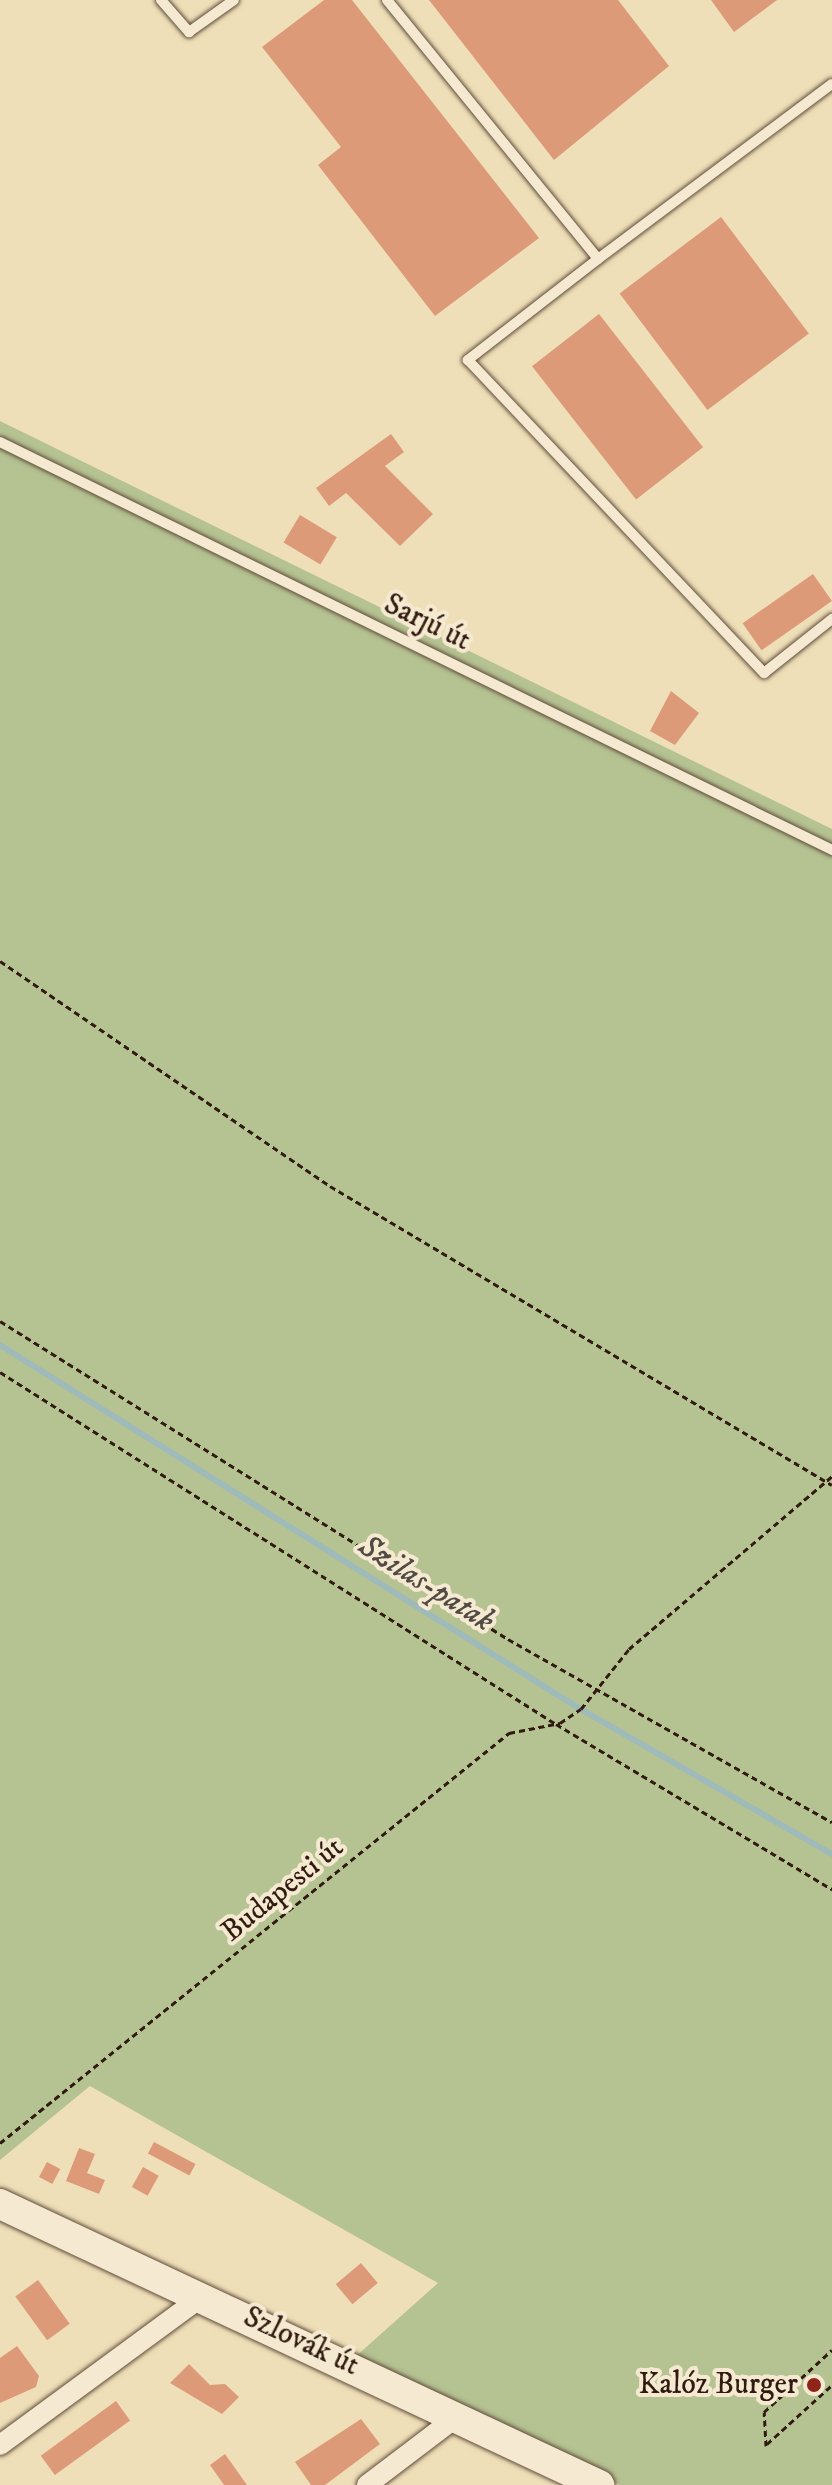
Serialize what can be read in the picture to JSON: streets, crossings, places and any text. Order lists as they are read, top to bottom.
{
  "streets": {
    "main road": ["Szlovák út"],
    "lane": ["Sarjú út"],
    "path": ["Budapesti út"]
  },
  "water": ["Szilas-patak"],
  "places": ["Kalóz Burger"]
}
